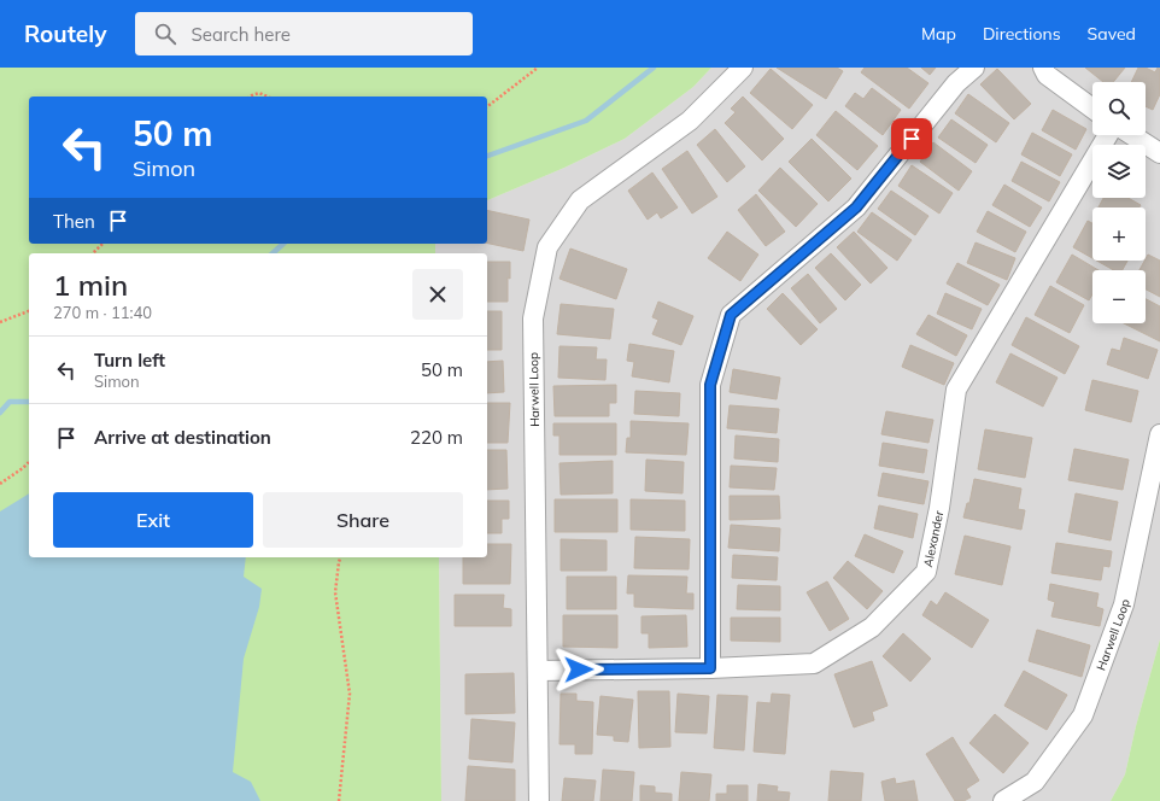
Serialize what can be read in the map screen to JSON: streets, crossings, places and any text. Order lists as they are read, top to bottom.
{
  "streets": {
    "street": ["Harwell Loop", "Alexander"]
  },
  "crossings": [
    ["Harwell Loop", "Alexander"]
  ],
  "page": {
    "header": "Routely",
    "search": "Search here",
    "nav": ["Map", "Directions", "Saved"],
    "map_buttons": ["+", "−"],
    "turn": ["50 m", "Simon"],
    "then": "Then",
    "heading": ["1 min", "270 m · 11:40"],
    "list": [
      {
        "name": "Turn left",
        "note": "Simon",
        "value": "50 m"
      },
      {
        "name": "Arrive at destination",
        "value": "220 m"
      }
    ],
    "buttons": ["Exit", "Share"]
  }
}
